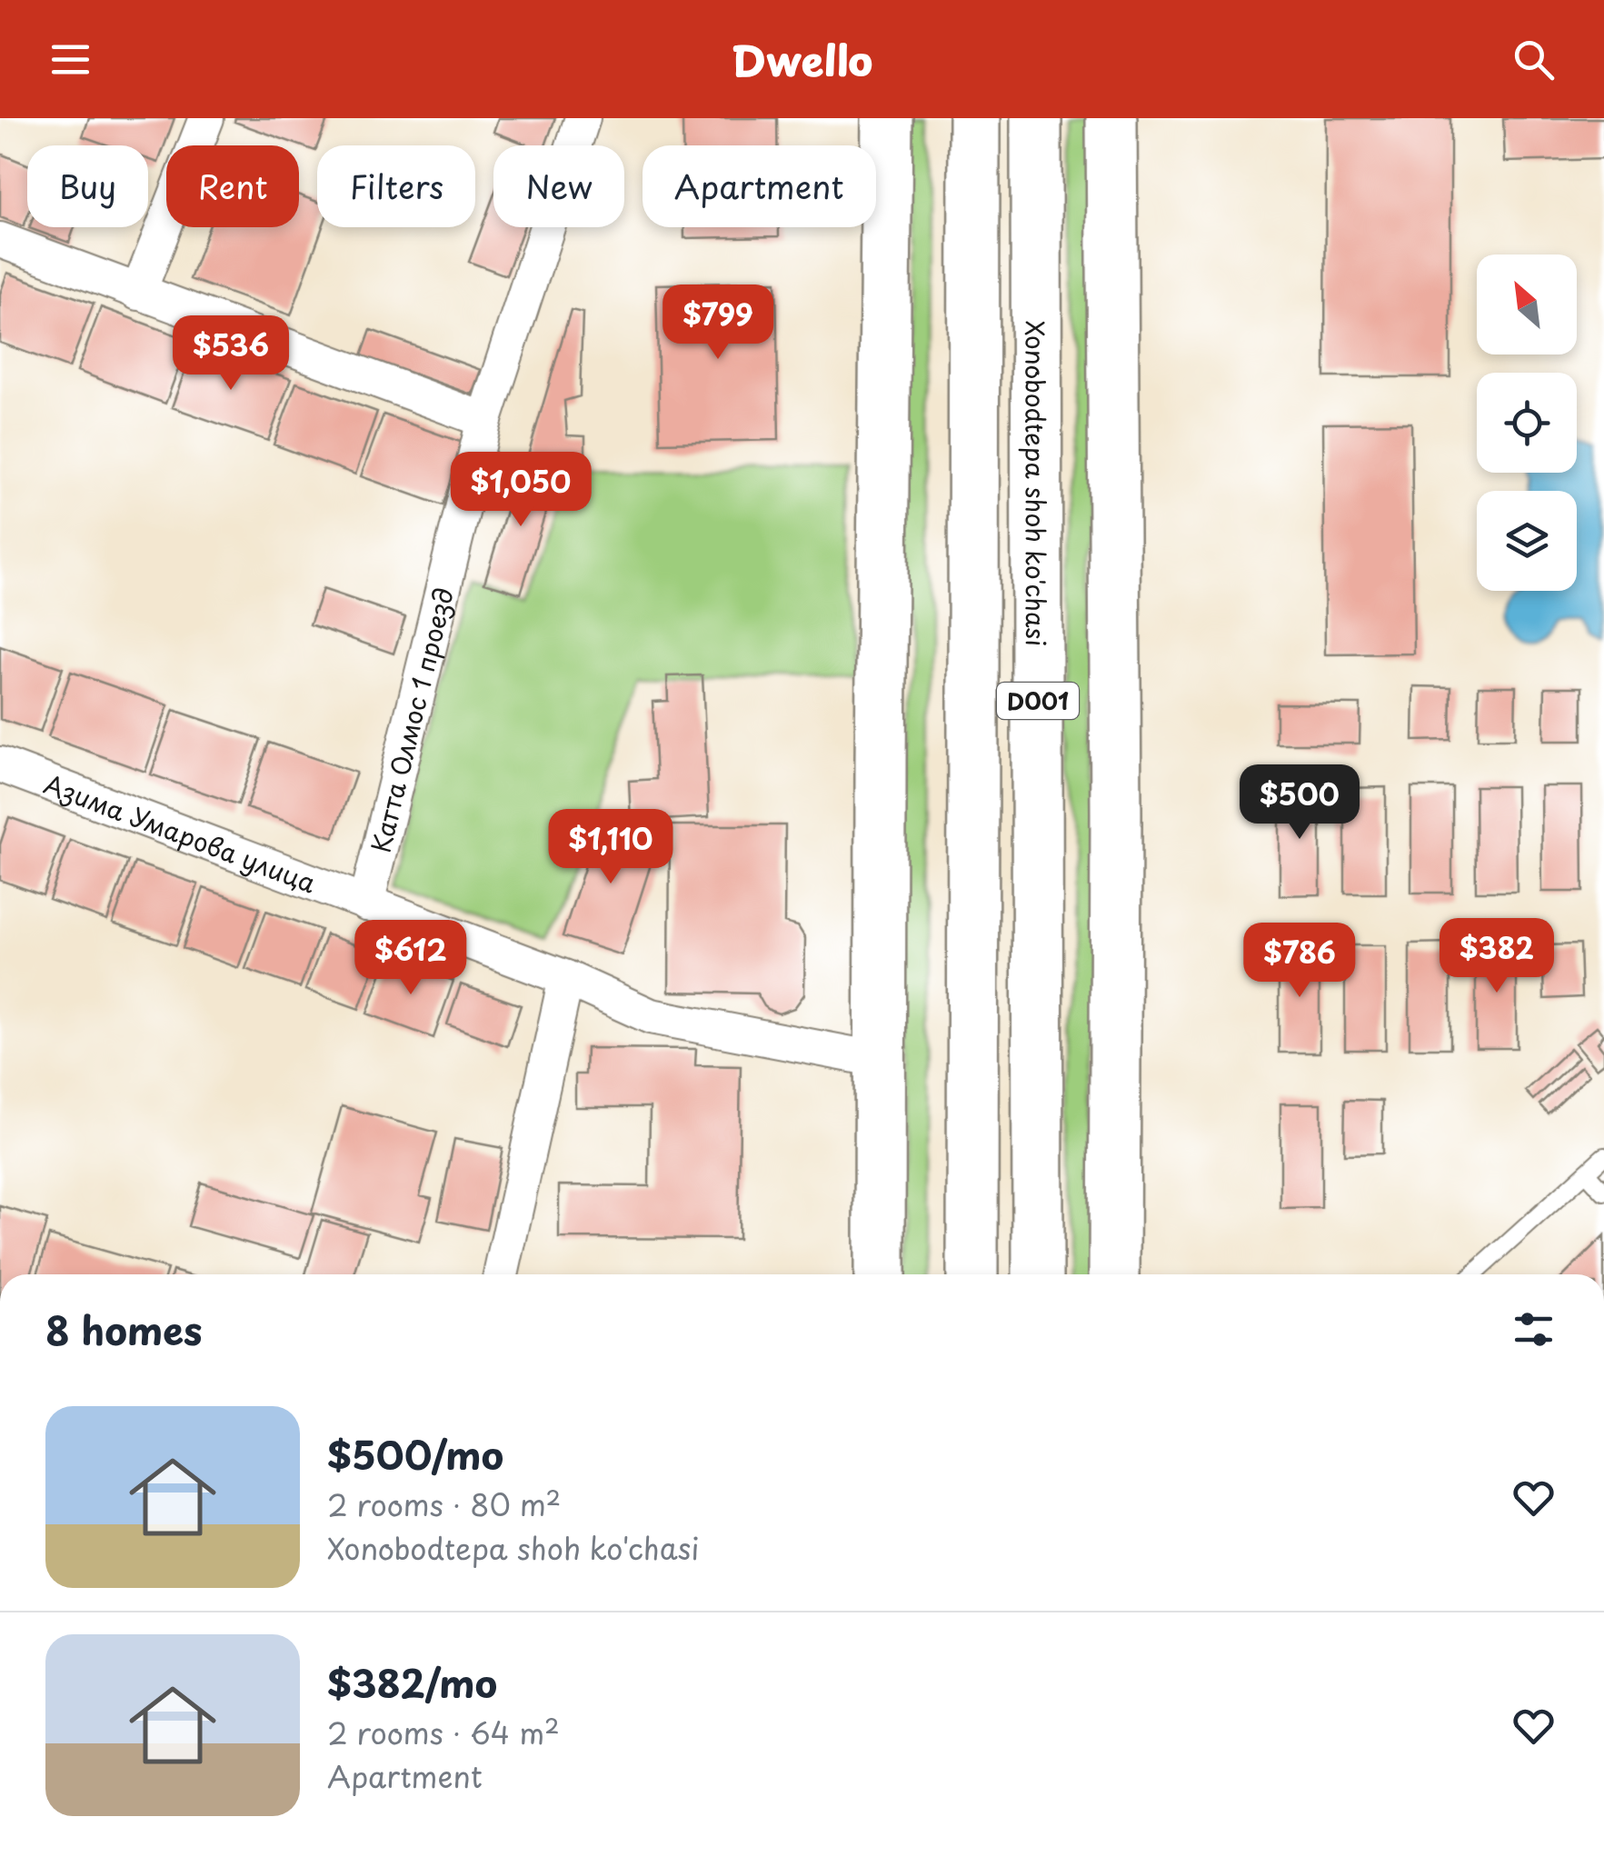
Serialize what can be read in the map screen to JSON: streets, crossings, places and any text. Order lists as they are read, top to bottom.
{
  "streets": {
    "highway": ["Xonobodtepa shoh ko'chasi", "D001"],
    "street": ["Катта Олмос 1 проезд", "Азима Умарова улица"]
  },
  "crossings": [
    ["Катта Олмос 1 проезд", "Азима Умарова улица"]
  ],
  "north": "top left",
  "page": {
    "header": "Dwello",
    "chip": [
      "Buy",
      "Rent",
      "Filters",
      "New",
      "Apartment"
    ],
    "price": [
      "$799",
      "$536",
      "$1,050",
      "$500",
      "$1,110",
      "$382",
      "$612",
      "$786"
    ],
    "heading": "8 homes",
    "list": [
      {
        "name": "$500/mo",
        "note": "2 rooms · 80 m² · Xonobodtepa shoh ko'chasi"
      },
      {
        "name": "$382/mo",
        "note": "2 rooms · 64 m² · Apartment"
      }
    ]
  }
}
